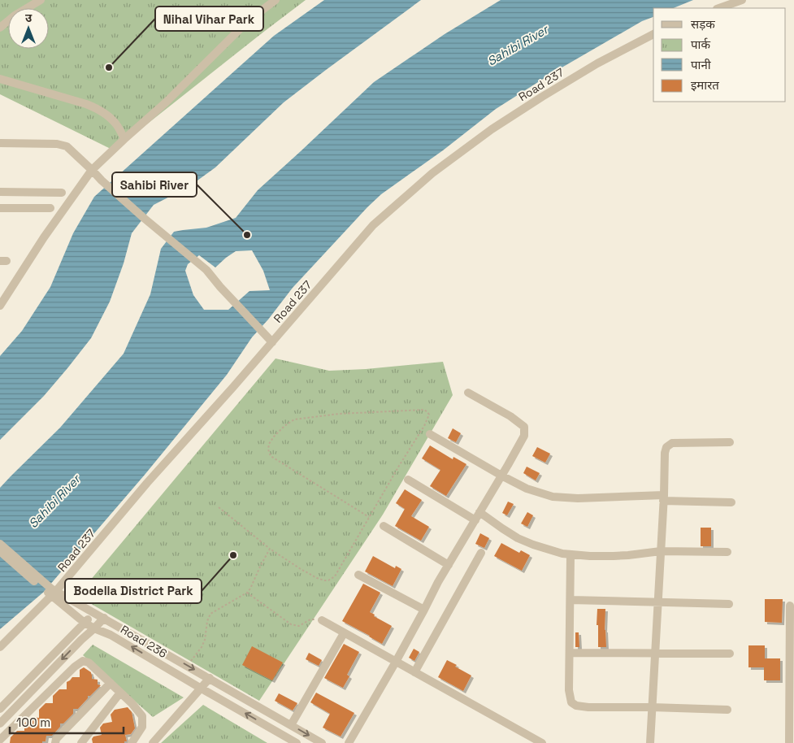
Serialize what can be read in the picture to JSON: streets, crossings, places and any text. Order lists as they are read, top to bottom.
{
  "streets": {
    "street": ["Road 237", "Road 236"]
  },
  "crossings": [
    ["Road 237", "Road 236"]
  ],
  "water": ["Sahibi River"],
  "places": ["Nihal Vihar Park", "Sahibi River", "Bodella District Park"],
  "legend": [
    "सड़क",
    "पार्क",
    "पानी",
    "इमारत"
  ],
  "scale_bar": "100 m",
  "north": "top"
}
